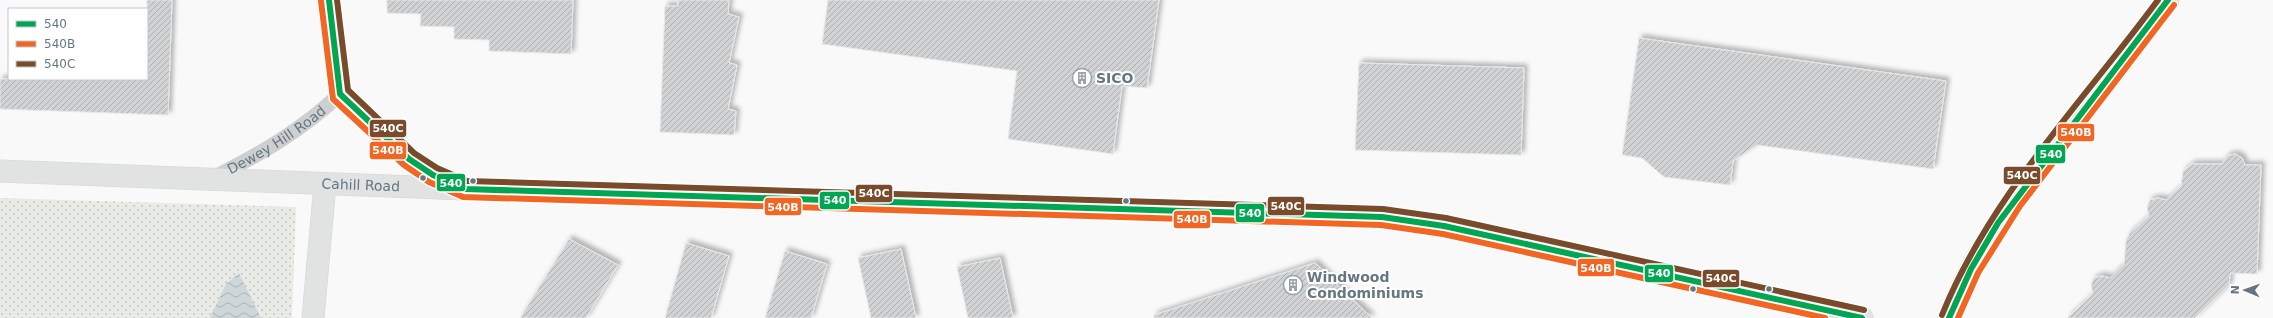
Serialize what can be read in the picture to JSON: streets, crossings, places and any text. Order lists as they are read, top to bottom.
{
  "streets": {
    "street": ["Dewey Hill Road", "Cahill Road"]
  },
  "crossings": [
    ["Dewey Hill Road", "Cahill Road"]
  ],
  "places": {
    "building": ["SICO", "Windwood Condominiums"]
  },
  "lines": ["transit line 540", "transit line 540C", "transit line 540B"],
  "legend": ["540", "540B", "540C"],
  "north": "left"
}
